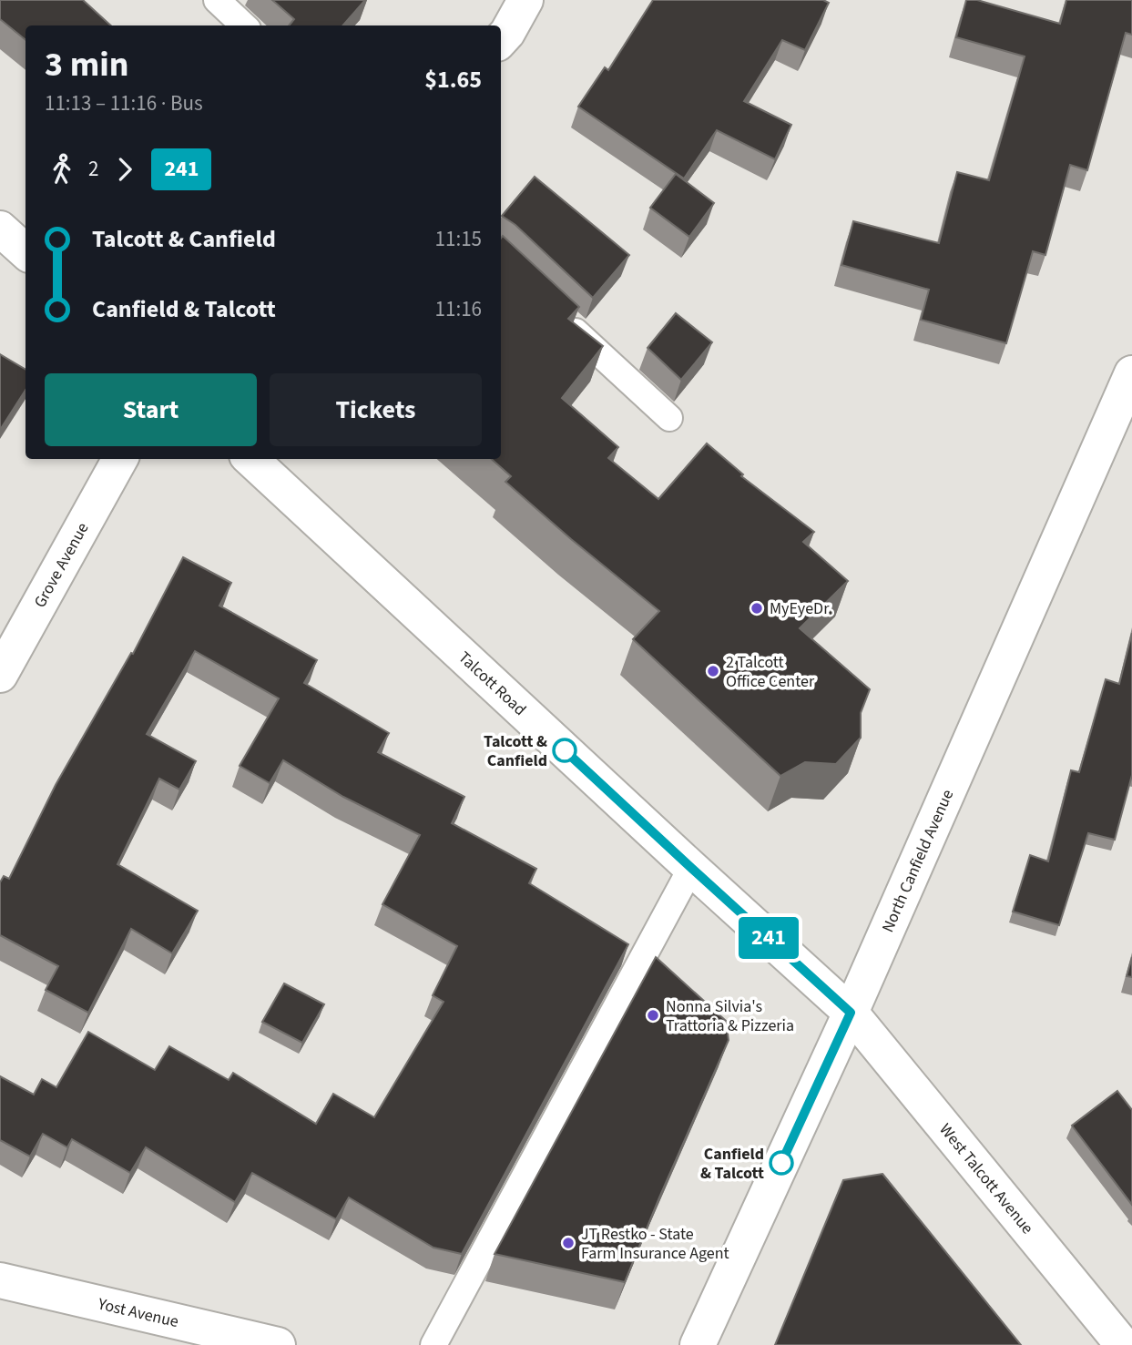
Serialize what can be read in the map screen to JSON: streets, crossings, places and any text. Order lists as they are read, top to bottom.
{
  "streets": {
    "street": [
      "Grove Avenue",
      "Talcott Road",
      "North Canfield Avenue",
      "West Talcott Avenue",
      "Yost Avenue"
    ]
  },
  "crossings": [
    ["Talcott Road", "North Canfield Avenue"],
    ["Talcott Road", "West Talcott Avenue"],
    ["North Canfield Avenue", "West Talcott Avenue"]
  ],
  "places": [
    "MyEyeDr.",
    "2 Talcott Office Center",
    "Talcott & Canfield",
    "Nonna Silvia's Trattoria & Pizzeria",
    "Canfield & Talcott",
    "JT Restko - State Farm Insurance Agent"
  ],
  "lines": ["bus line 241"],
  "page": {
    "on_map": "241",
    "heading": ["3 min", "11:13 – 11:16 · Bus", "$1.65"],
    "legs": ["2", "241"],
    "list": [
      {
        "name": "Talcott & Canfield",
        "value": "11:15"
      },
      {
        "name": "Canfield & Talcott",
        "value": "11:16"
      }
    ],
    "buttons": ["Start", "Tickets"]
  }
}
